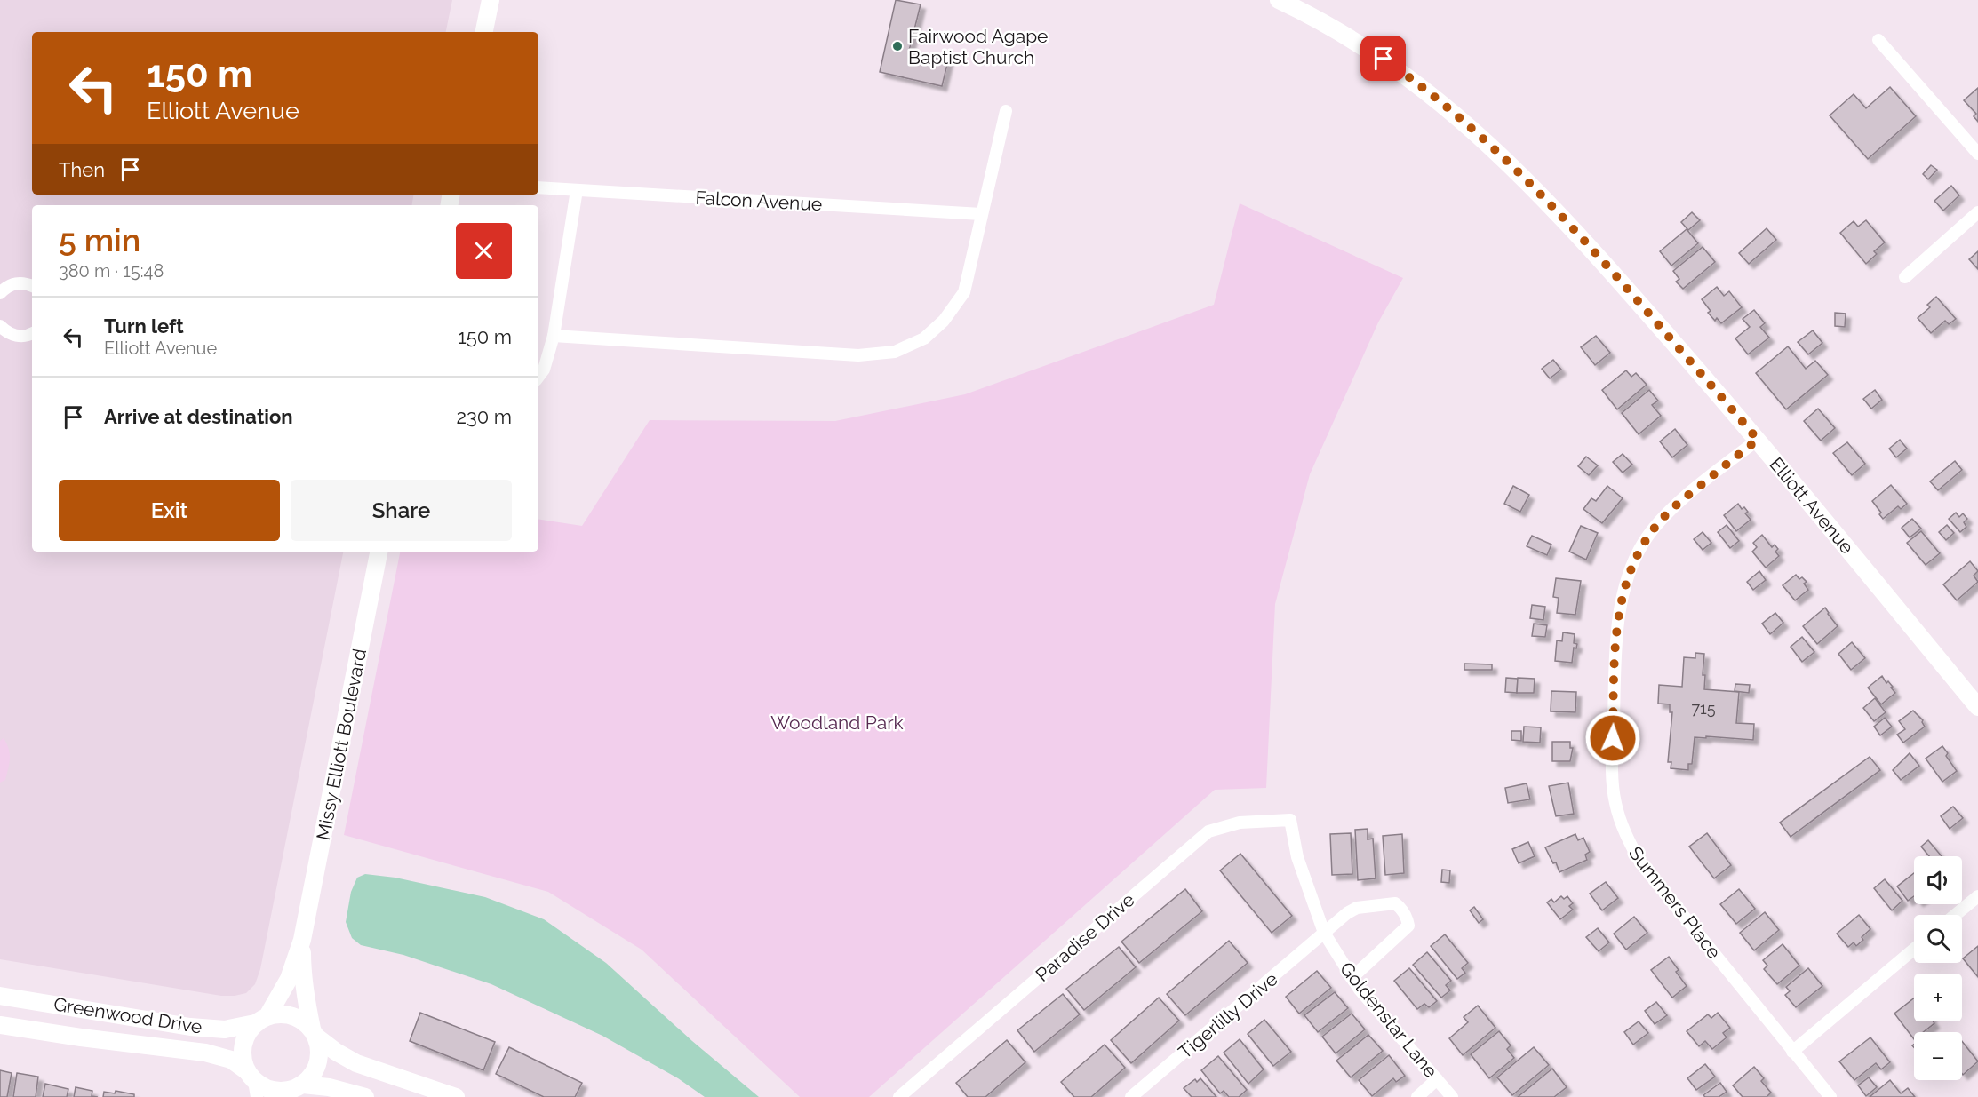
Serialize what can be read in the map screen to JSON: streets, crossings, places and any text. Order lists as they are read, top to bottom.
{
  "streets": {
    "street": [
      "Falcon Avenue",
      "Elliott Avenue",
      "Missy Elliott Boulevard",
      "Summers Place",
      "Paradise Drive",
      "Greenwood Drive",
      "Tigerlilly Drive",
      "Goldenstar Lane"
    ]
  },
  "crossings": [
    ["Elliott Avenue", "Summers Place"],
    ["Missy Elliott Boulevard", "Greenwood Drive"],
    ["Paradise Drive", "Goldenstar Lane"],
    ["Tigerlilly Drive", "Goldenstar Lane"]
  ],
  "parks": ["Woodland Park"],
  "places": ["Fairwood Agape Baptist Church"],
  "house_numbers": ["715"],
  "page": {
    "turn": ["150 m", "Elliott Avenue"],
    "then": "Then",
    "heading": ["5 min", "380 m · 15:48"],
    "list": [
      {
        "name": "Turn left",
        "note": "Elliott Avenue",
        "value": "150 m"
      },
      {
        "name": "Arrive at destination",
        "value": "230 m"
      }
    ],
    "buttons": ["Exit", "Share"],
    "map_buttons": ["+", "−"]
  }
}
